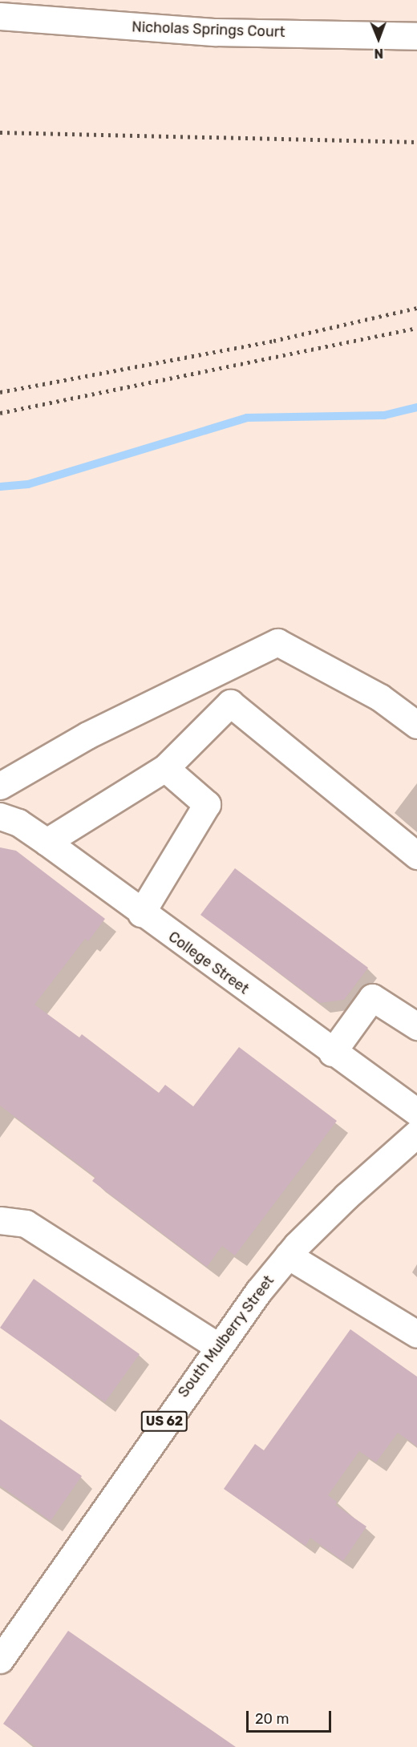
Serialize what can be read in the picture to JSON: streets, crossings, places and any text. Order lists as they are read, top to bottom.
{
  "streets": {
    "street": [
      "Nicholas Springs Court",
      "College Street",
      "South Mulberry Street",
      "US 62"
    ]
  },
  "scale_bar": "20 m",
  "north": "bottom"
}
